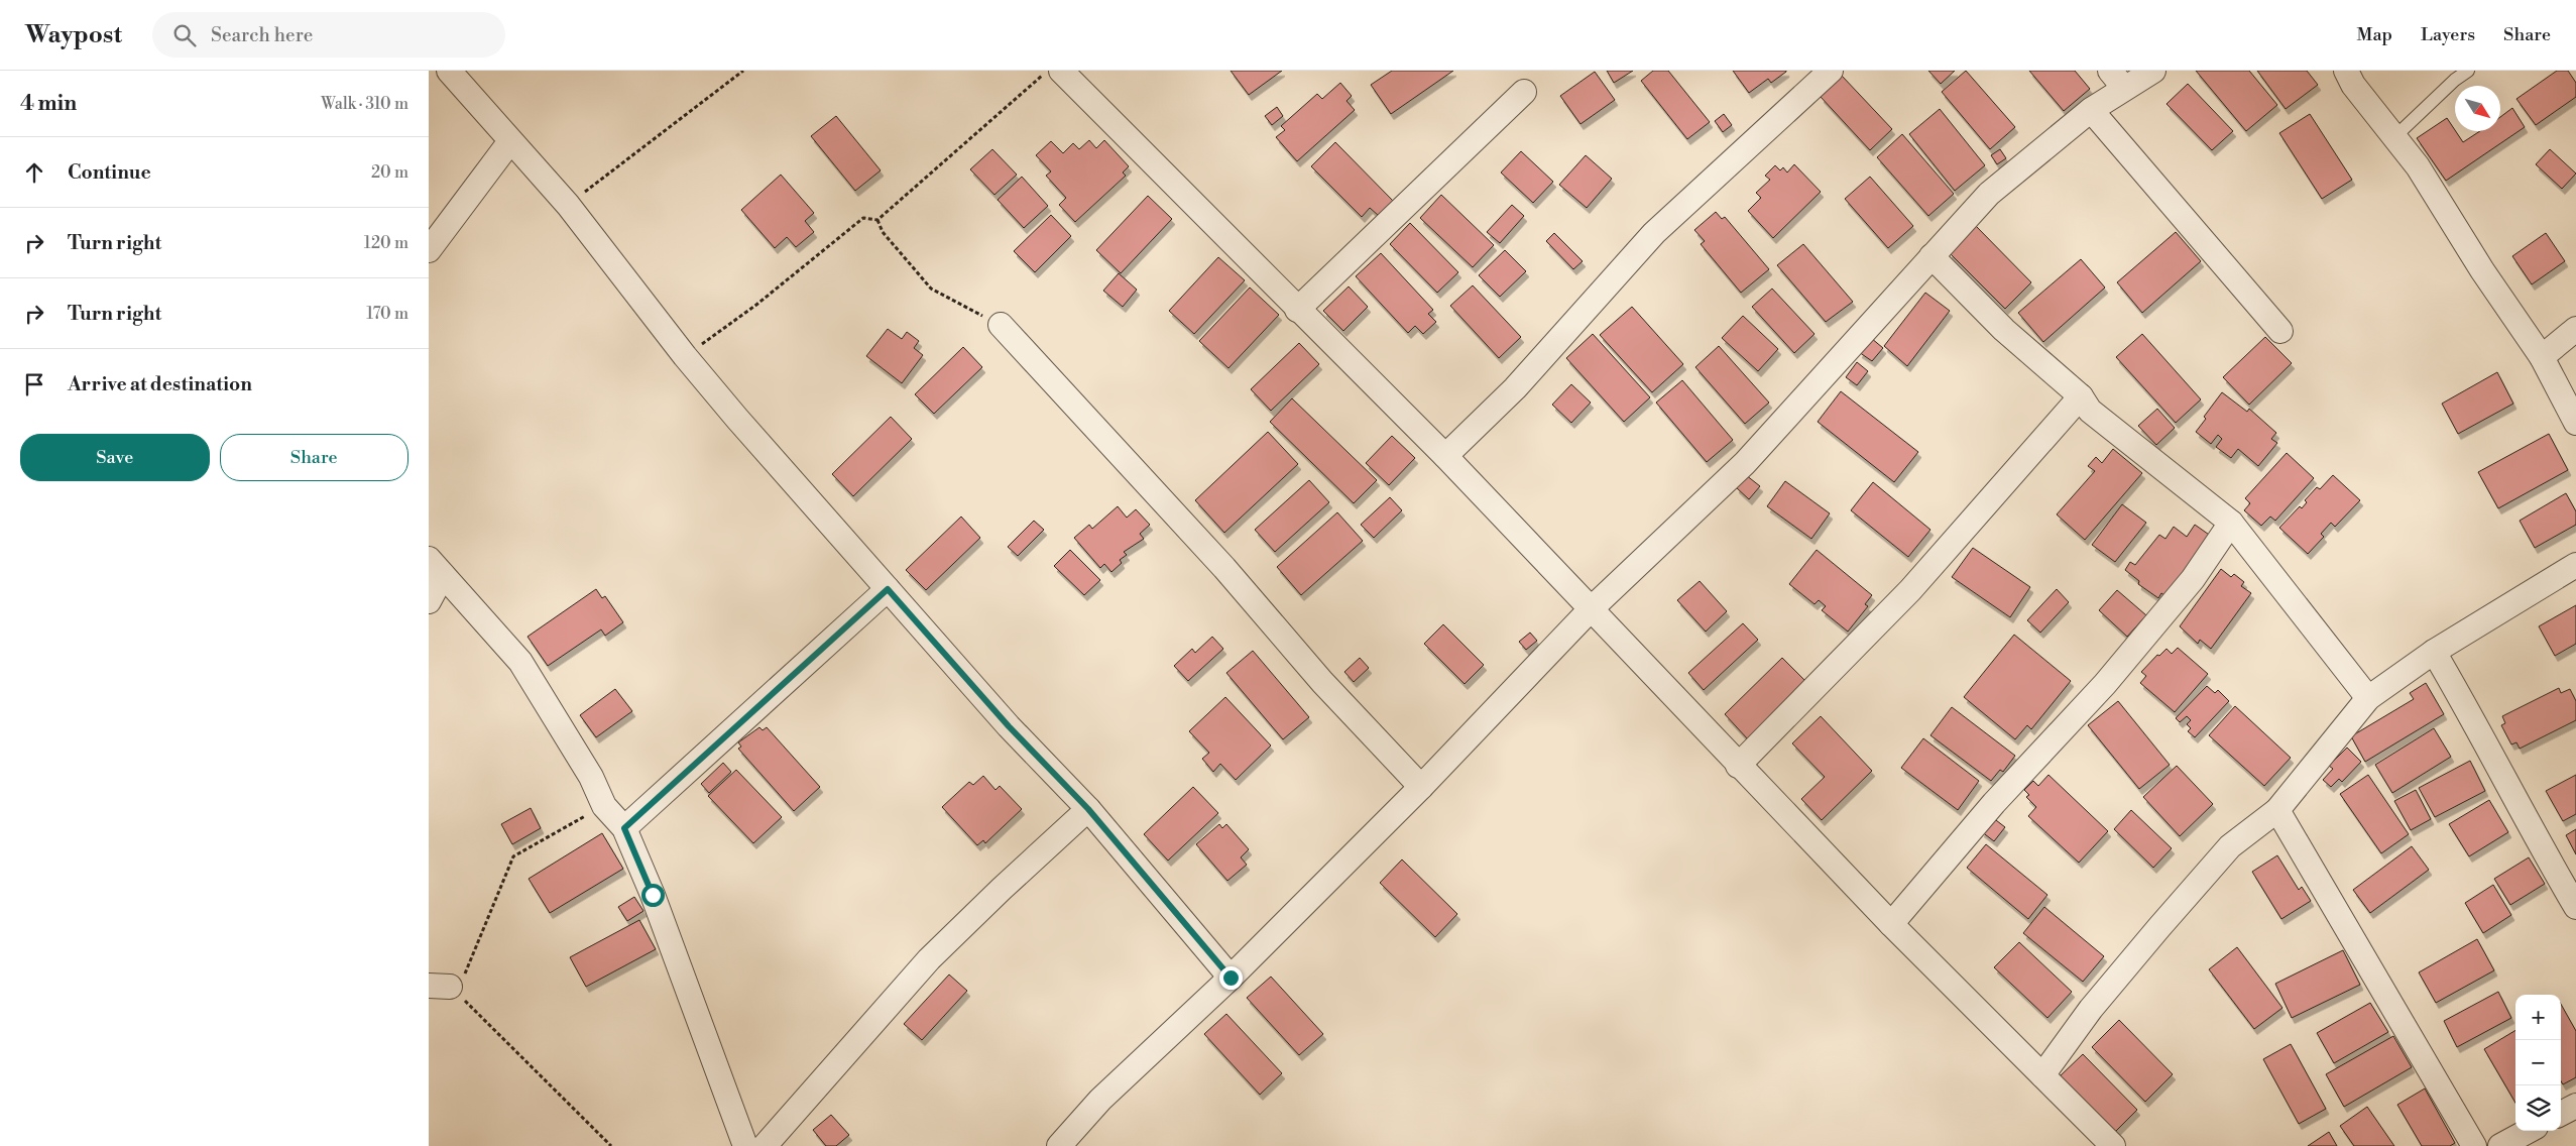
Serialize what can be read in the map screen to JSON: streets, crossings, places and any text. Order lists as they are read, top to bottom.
{
  "north": "bottom right",
  "page": {
    "header": "Waypost",
    "search": "Search here",
    "nav": ["Map", "Layers", "Share"],
    "heading": ["4 min", "Walk · 310 m"],
    "list": [
      ["Continue", "20 m"],
      ["Turn right", "120 m"],
      ["Turn right", "170 m"],
      "Arrive at destination"
    ],
    "buttons": ["Save", "Share"],
    "map_buttons": ["+", "−"]
  }
}
